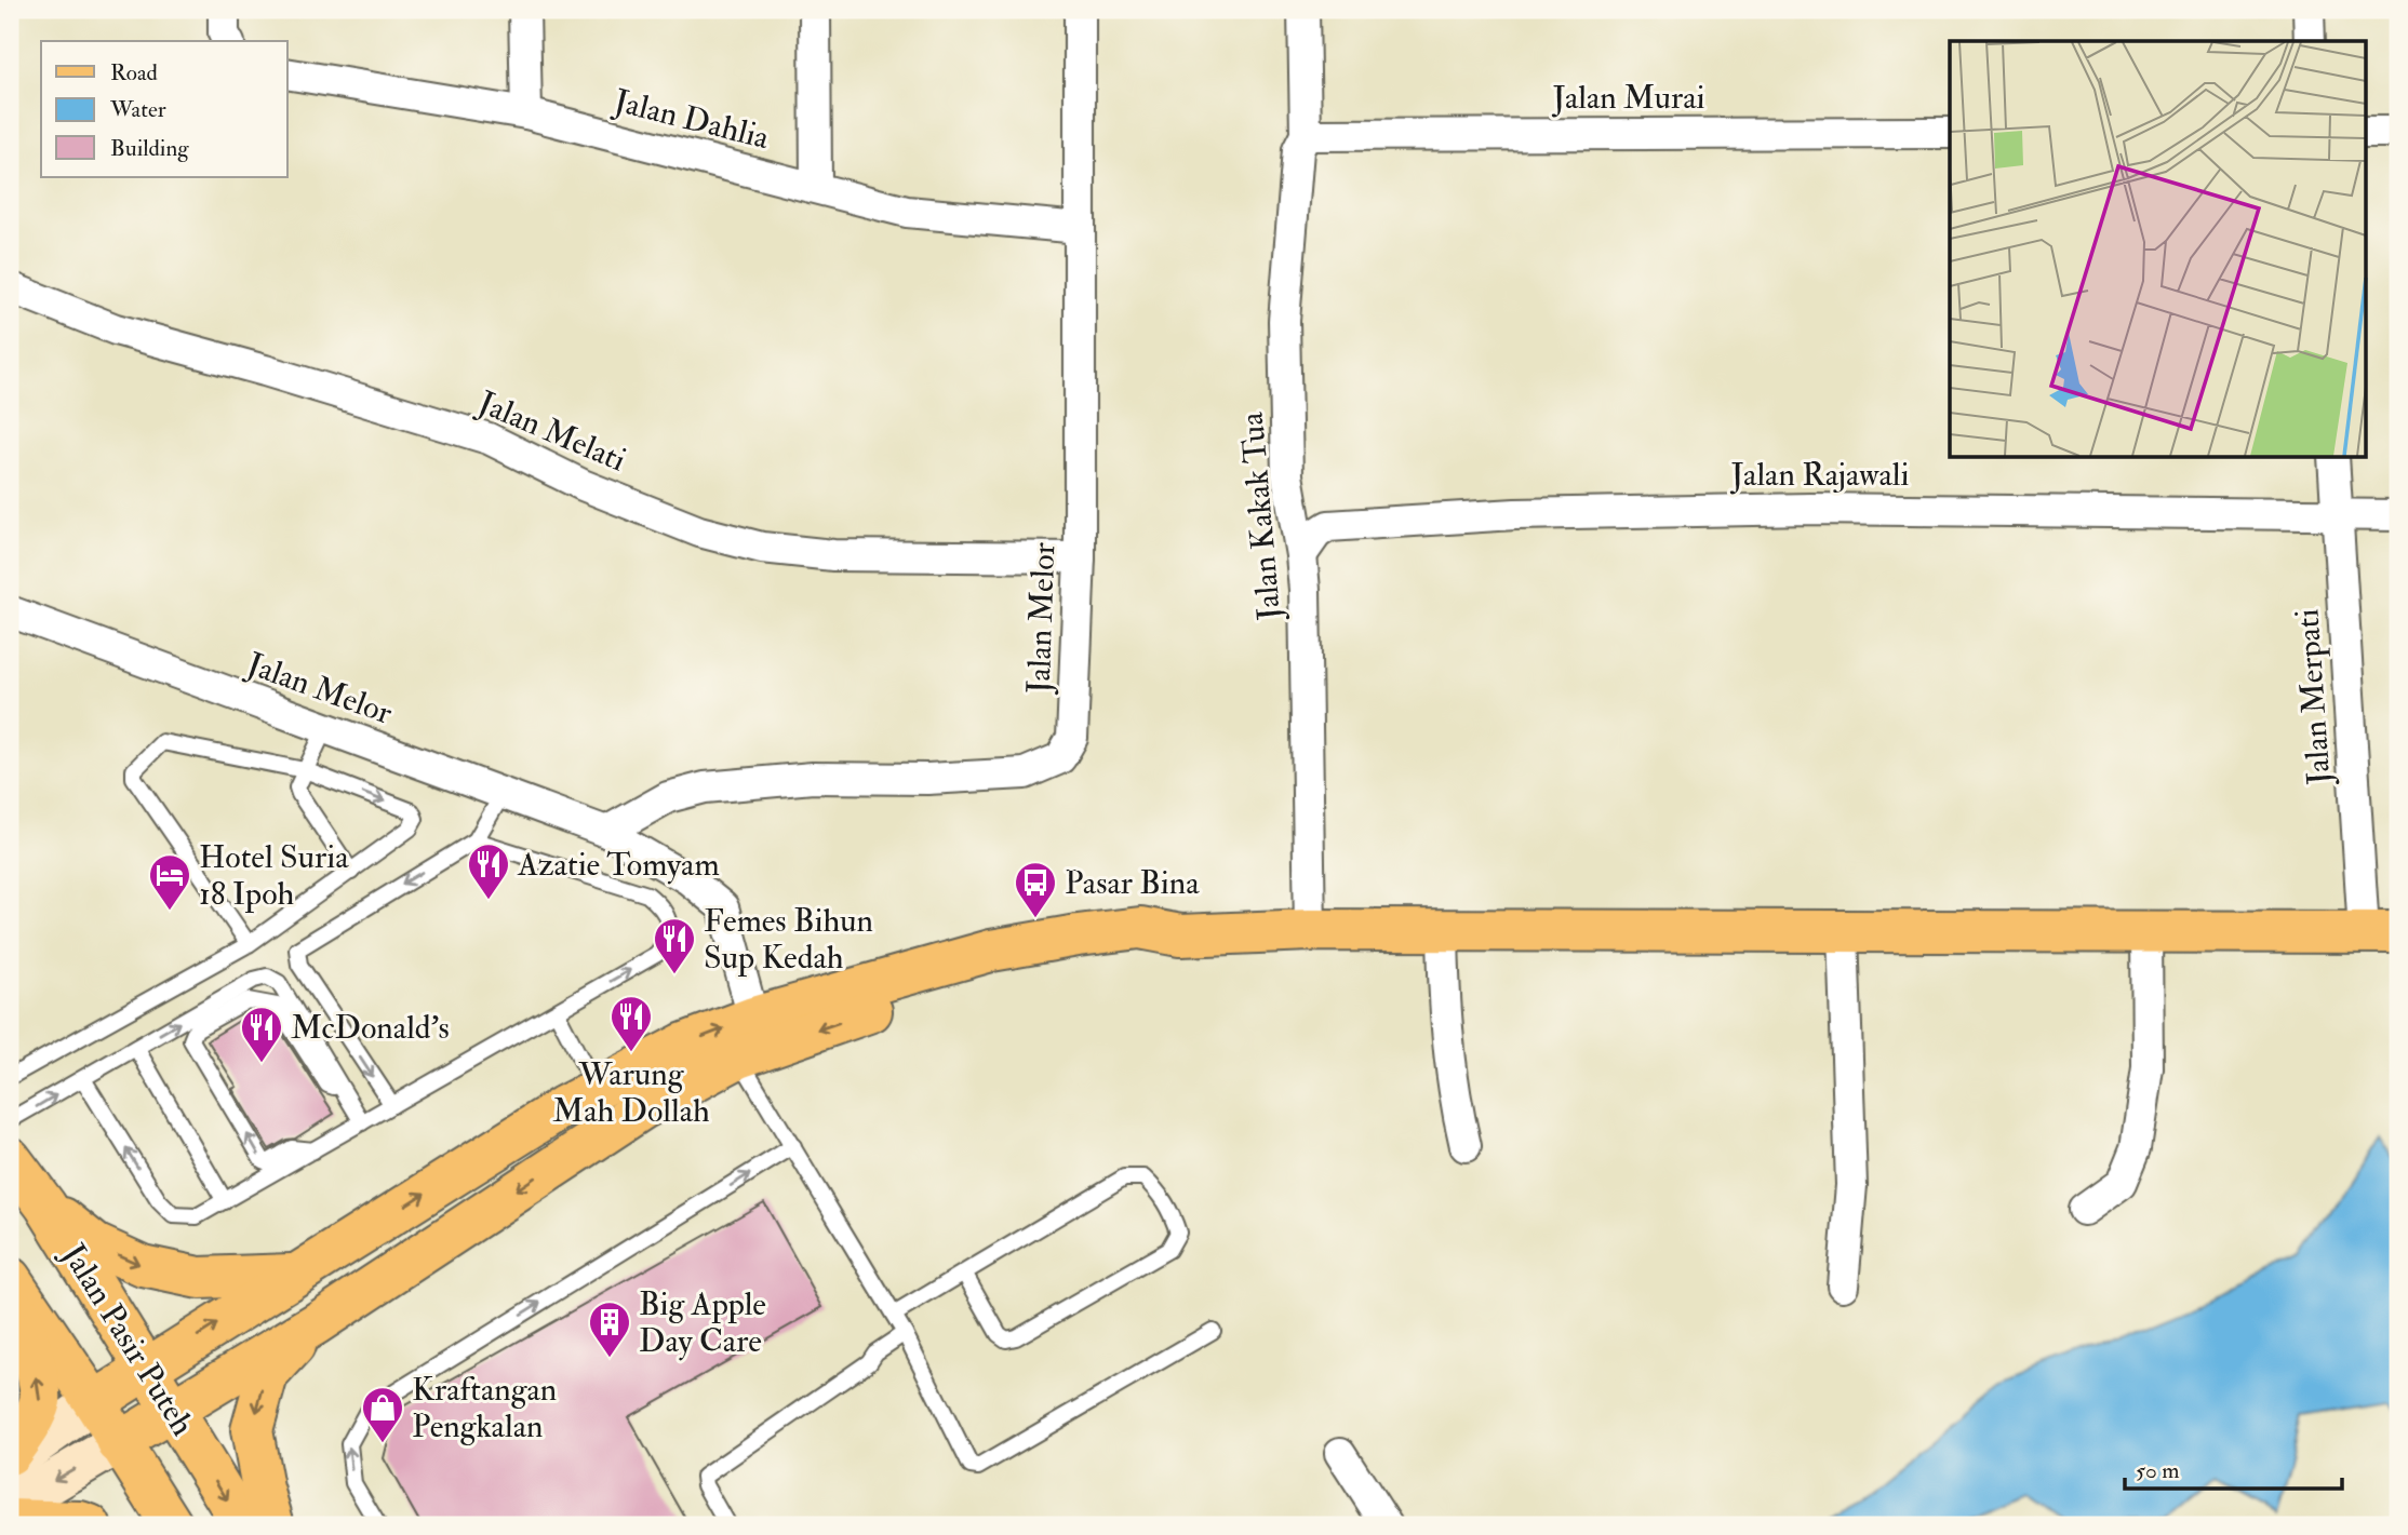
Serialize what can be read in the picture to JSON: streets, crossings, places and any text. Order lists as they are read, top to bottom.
{
  "streets": {
    "main road": ["Jalan Pasir Puteh"],
    "street": [
      "Jalan Murai",
      "Jalan Dahlia",
      "Jalan Melati",
      "Jalan Rajawali",
      "Jalan Kakak Tua",
      "Jalan Melor",
      "Jalan Merpati"
    ]
  },
  "crossings": [
    ["Jalan Murai", "Jalan Kakak Tua"],
    ["Jalan Dahlia", "Jalan Melor"],
    ["Jalan Melati", "Jalan Melor"],
    ["Jalan Rajawali", "Jalan Kakak Tua"],
    ["Jalan Rajawali", "Jalan Merpati"]
  ],
  "places": {
    "restaurant": [
      "Azatie Tomyam",
      "Femes Bihun Sup Kedah",
      "Warung Mah Dollah",
      "McDonald's"
    ],
    "hotel": ["Hotel Suria 18 Ipoh"],
    "bus stop": ["Pasar Bina"],
    "building": ["Big Apple Day Care"],
    "shop": ["Kraftangan Pengkalan"]
  },
  "legend": ["Road", "Water", "Building"],
  "scale_bar": "50 m"
}
